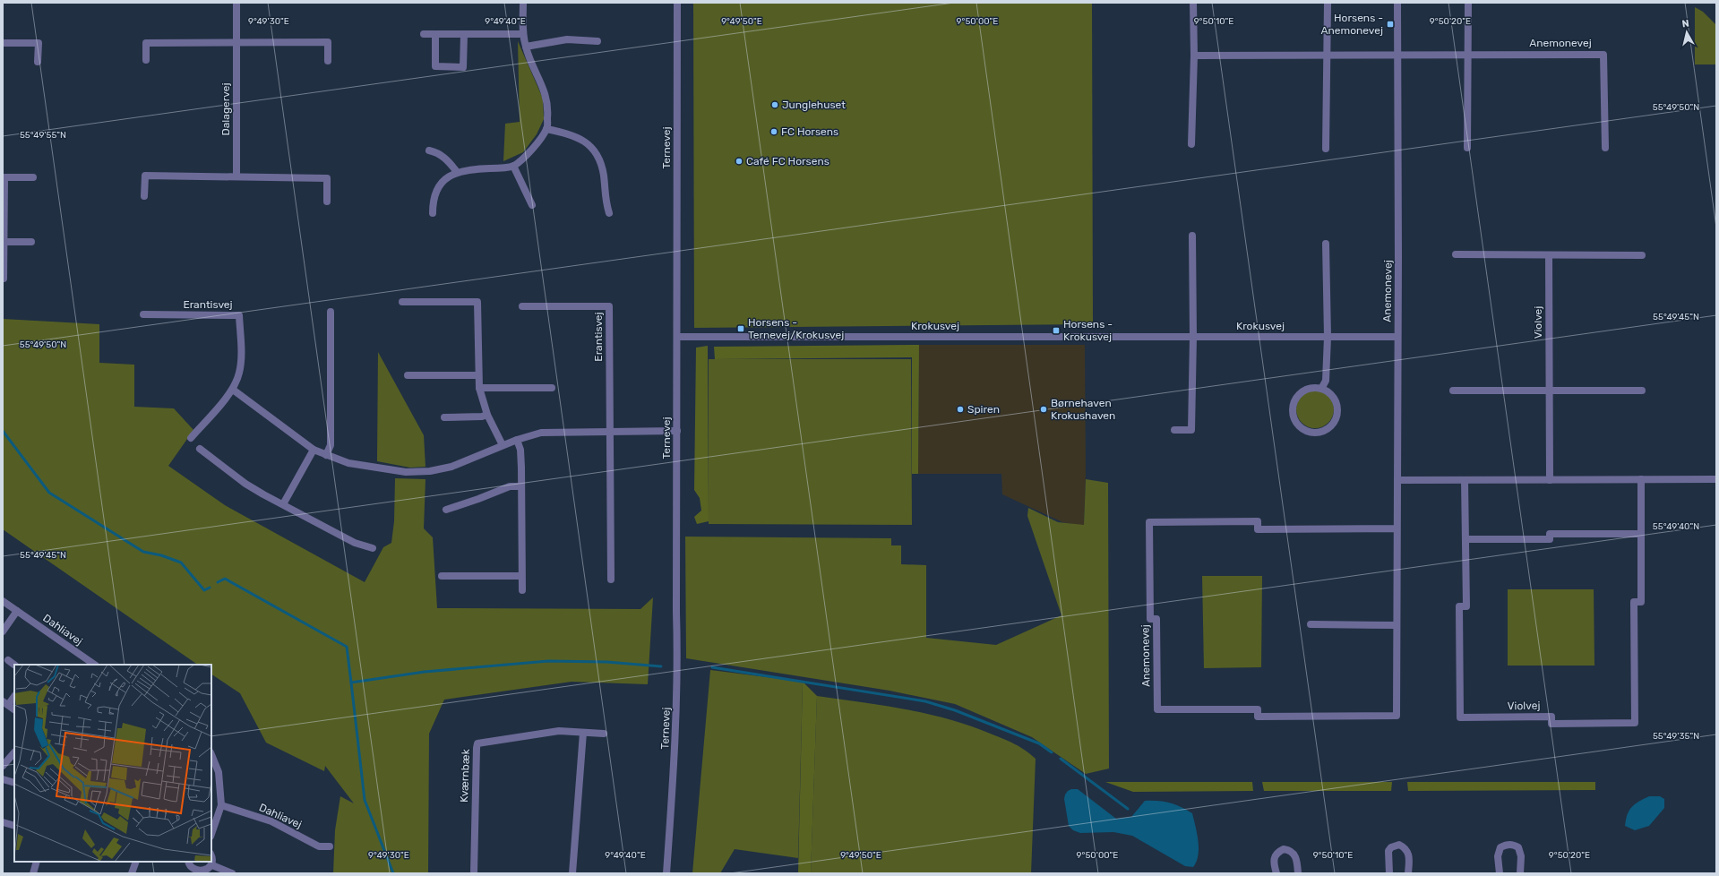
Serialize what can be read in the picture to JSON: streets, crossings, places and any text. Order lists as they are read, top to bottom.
{
  "streets": {
    "street": [
      "Anemonevej",
      "Dalagervej",
      "Ternevej",
      "Erantisvej",
      "Violvej",
      "Krokusvej",
      "Dahliavej",
      "Kværnbæk"
    ]
  },
  "crossings": [
    ["Anemonevej", "Krokusvej"],
    ["Ternevej", "Krokusvej"]
  ],
  "places": {
    "transit": ["Horsens - Anemonevej", "Horsens - Ternevej/Krokusvej", "Horsens - Krokusvej"],
    "other": [
      "Junglehuset",
      "FC Horsens",
      "Café FC Horsens",
      "Spiren",
      "Børnehaven Krokushaven"
    ]
  },
  "north": "top",
  "coordinates": [
    "9°49'30\"E",
    "9°49'40\"E",
    "9°49'50\"E",
    "9°50'00\"E",
    "9°50'10\"E",
    "9°50'20\"E",
    "55°49'50\"N",
    "55°49'55\"N",
    "55°49'45\"N",
    "55°49'40\"N",
    "55°49'35\"N"
  ]
}
